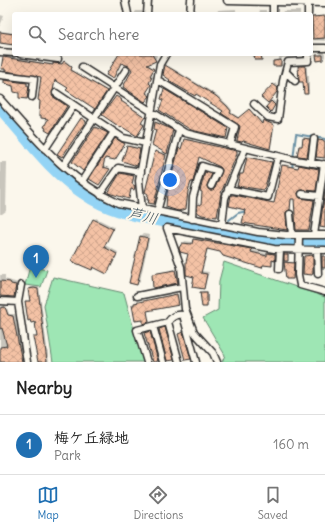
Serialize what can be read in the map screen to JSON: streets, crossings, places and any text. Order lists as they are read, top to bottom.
{
  "water": ["芦川"],
  "page": {
    "search": "Search here",
    "pins": "1",
    "heading": "Nearby",
    "list": [
      {
        "mark": "1",
        "name": "梅ケ丘緑地",
        "note": "Park",
        "value": "160 m"
      }
    ],
    "nav": ["Map", "Directions", "Saved"]
  }
}
